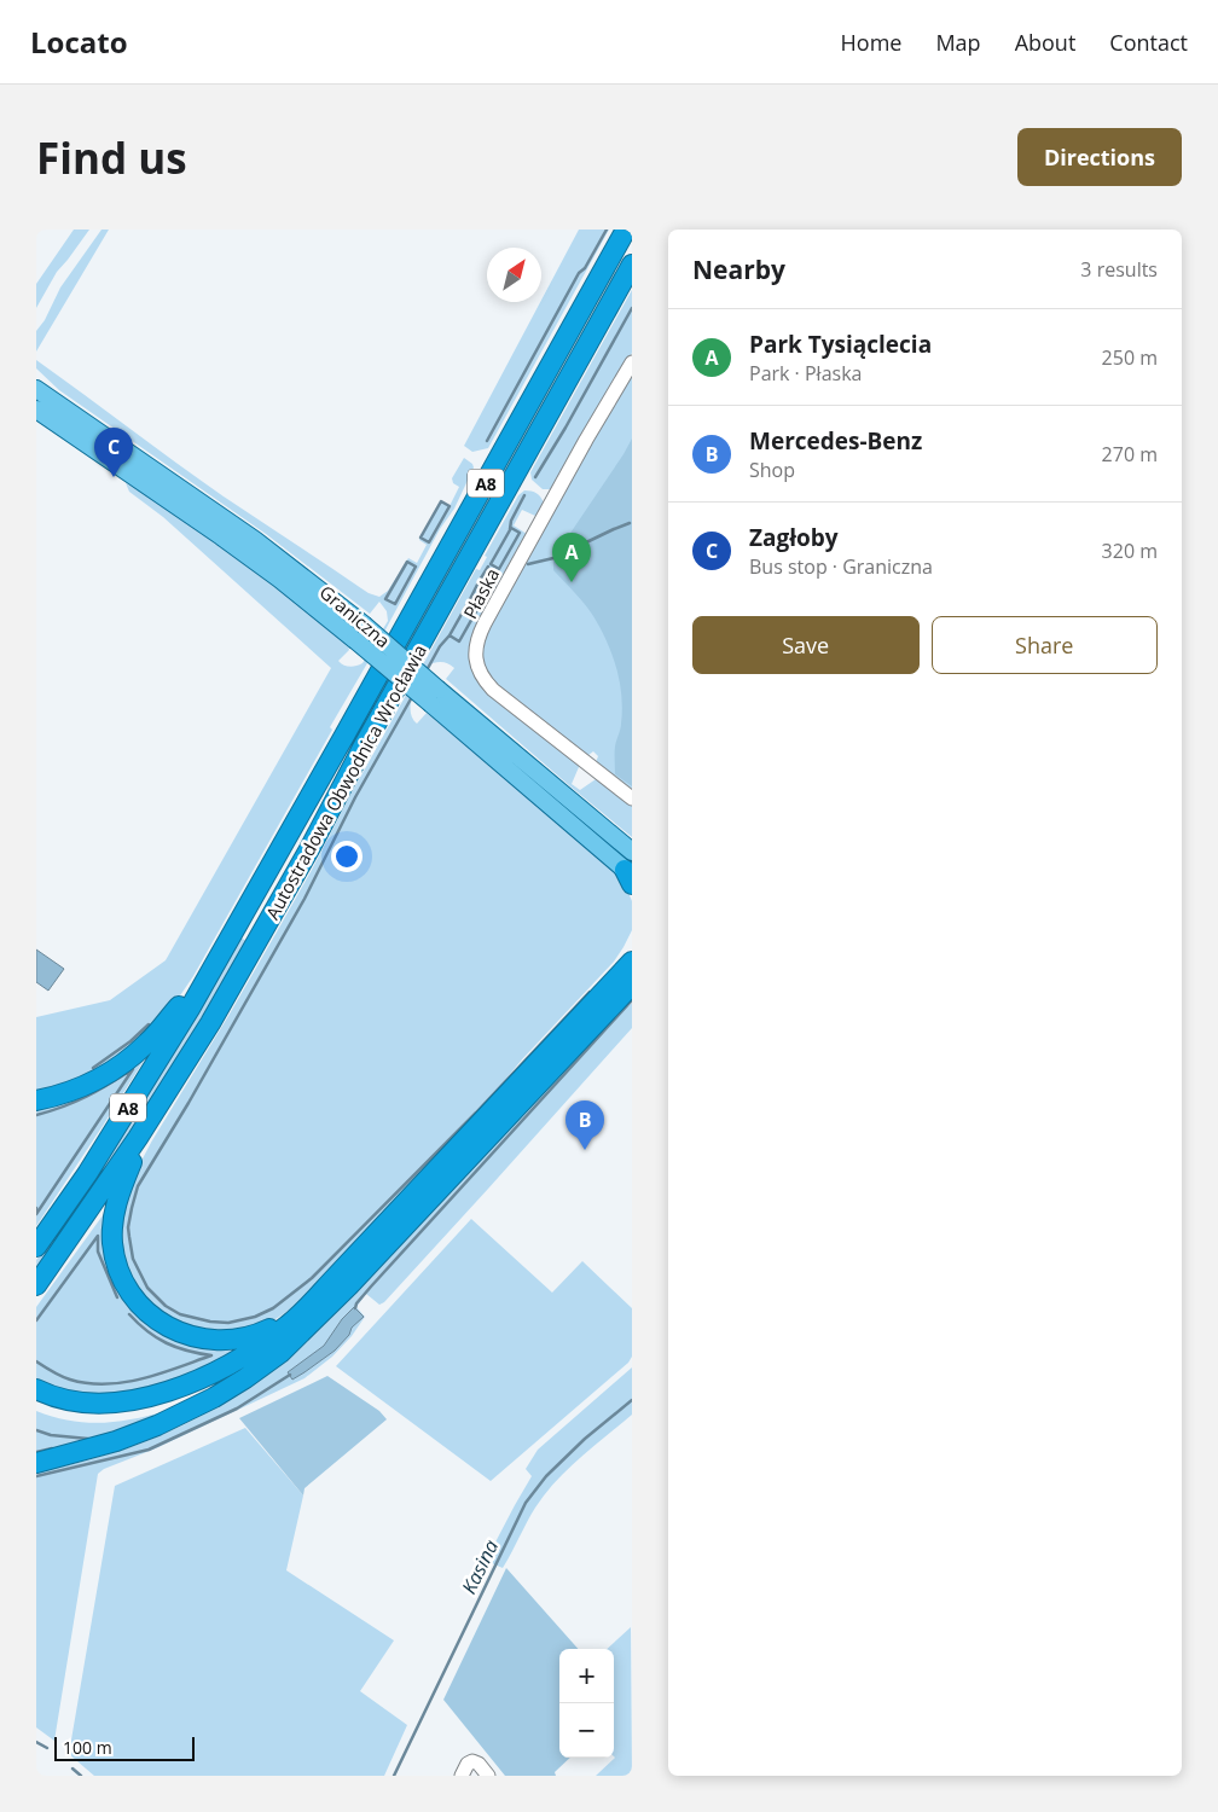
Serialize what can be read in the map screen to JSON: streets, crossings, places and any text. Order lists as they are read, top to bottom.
{
  "streets": {
    "highway": ["A8", "Autostradowa Obwodnica Wrocławia"],
    "main road": ["Graniczna"],
    "street": ["Płaska"]
  },
  "water": ["Kasina"],
  "scale_bar": "100 m",
  "north": "top right",
  "page": {
    "header": "Locato",
    "nav": [
      "Home",
      "Map",
      "About",
      "Contact"
    ],
    "buttons": [
      "Directions",
      ["Save", "Share"]
    ],
    "title": "Find us",
    "heading": ["Nearby", "3 results"],
    "list": [
      {
        "mark": "A",
        "name": "Park Tysiąclecia",
        "note": "Park · Płaska",
        "value": "250 m"
      },
      {
        "mark": "B",
        "name": "Mercedes-Benz",
        "note": "Shop",
        "value": "270 m"
      },
      {
        "mark": "C",
        "name": "Zagłoby",
        "note": "Bus stop · Graniczna",
        "value": "320 m"
      }
    ],
    "pins": ["C", "A", "B"],
    "map_buttons": ["+", "−"],
    "scale": "100 m"
  }
}
